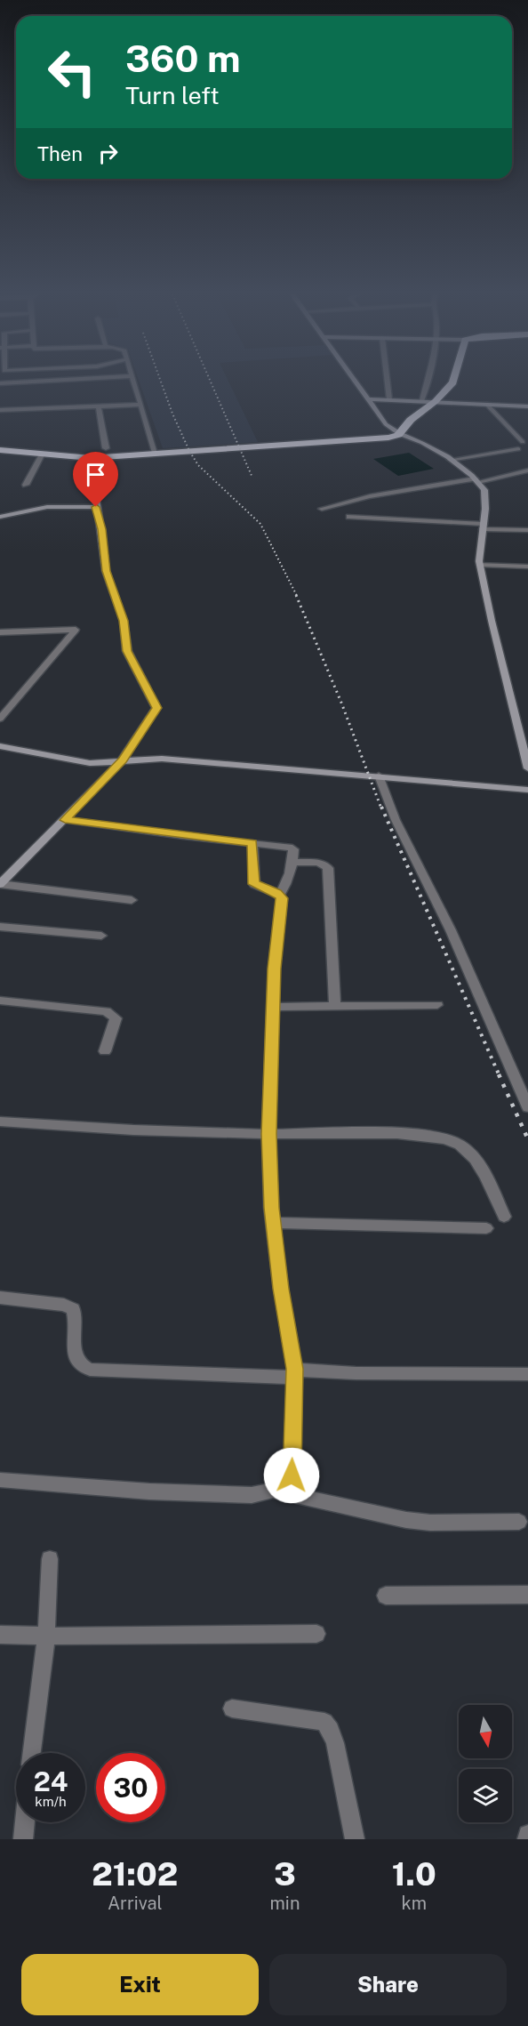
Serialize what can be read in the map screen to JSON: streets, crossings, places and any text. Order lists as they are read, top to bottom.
{
  "north": "bottom",
  "page": {
    "turn": ["360 m", "Turn left"],
    "then": "Then",
    "speed": "24 km/h",
    "limit": "30",
    "eta": [
      "21:02",
      "Arrival",
      "3",
      "min",
      "1.0",
      "km"
    ],
    "buttons": ["Exit", "Share"]
  }
}
